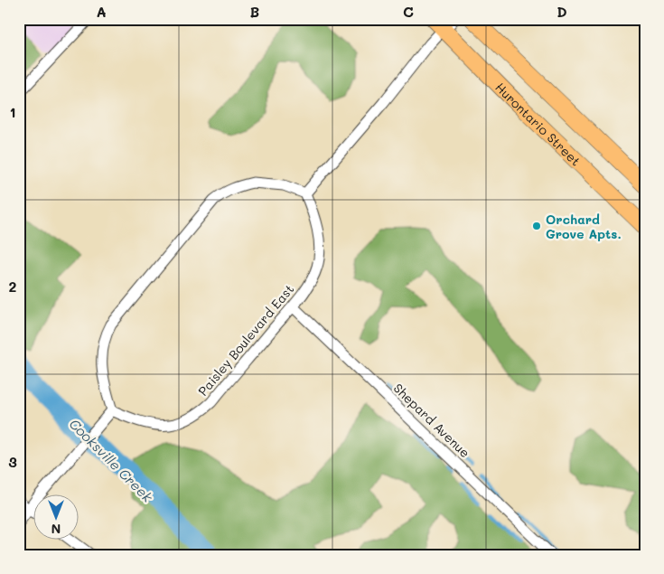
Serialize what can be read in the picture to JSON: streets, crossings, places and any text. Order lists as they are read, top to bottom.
{
  "streets": {
    "main road": ["Hurontario Street"],
    "street": ["Paisley Boulevard East", "Shepard Avenue"]
  },
  "crossings": [
    ["Paisley Boulevard East", "Shepard Avenue"]
  ],
  "water": ["Cooksville Creek"],
  "places": ["Orchard Grove Apts."],
  "north": "bottom",
  "grid": {
    "columns": [
      "A",
      "B",
      "C",
      "D"
    ],
    "rows": ["1", "2", "3"]
  }
}
